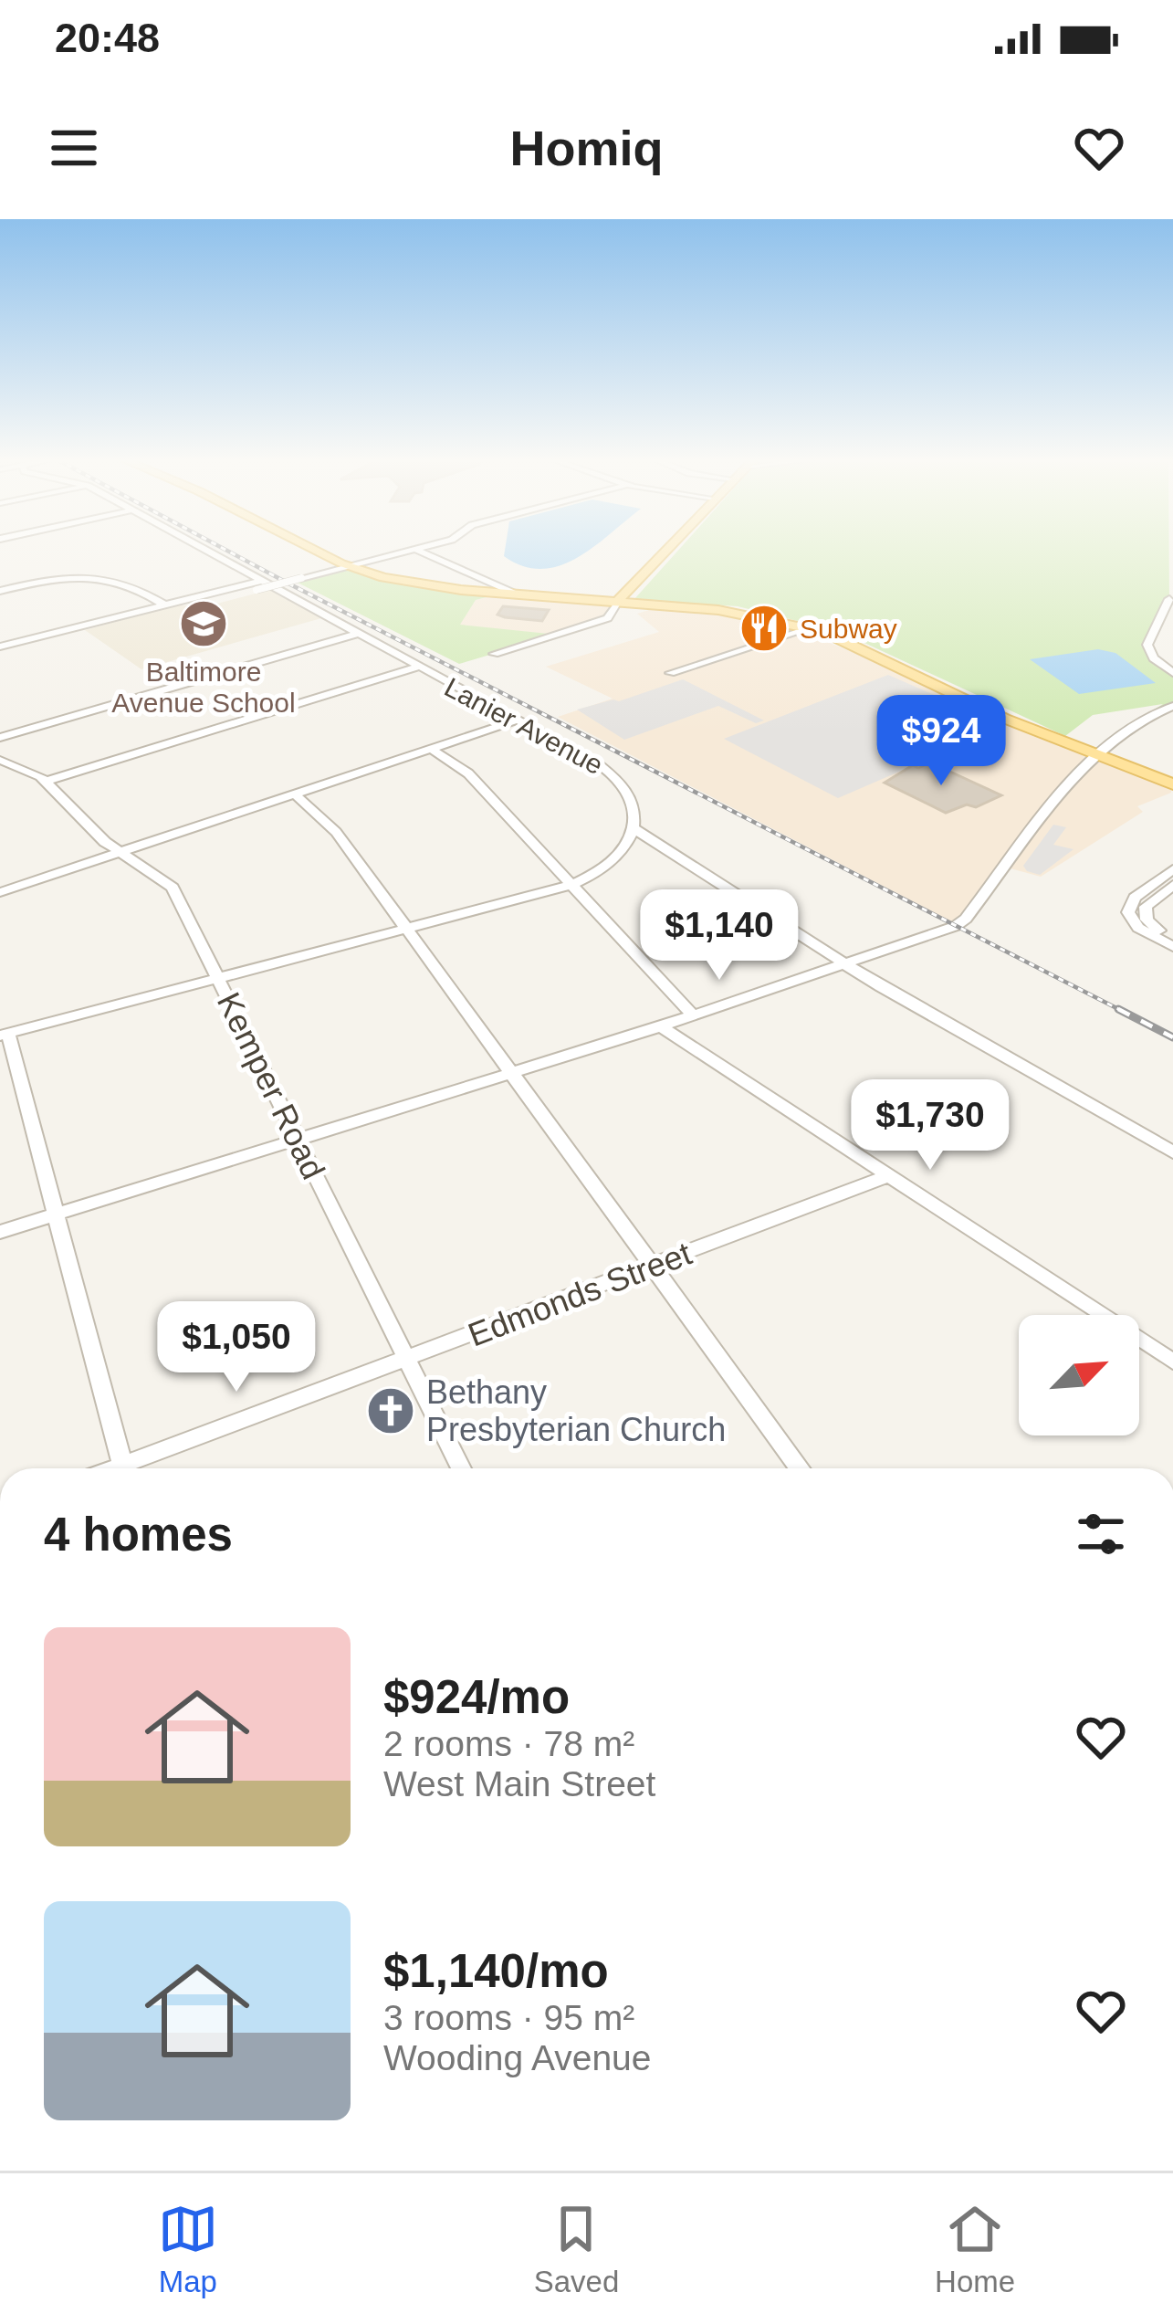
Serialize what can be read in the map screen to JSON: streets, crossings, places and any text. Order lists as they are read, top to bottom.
{
  "streets": {
    "street": ["Lanier Avenue", "Kemper Road", "Edmonds Street"]
  },
  "crossings": [
    ["Kemper Road", "Edmonds Street"]
  ],
  "places": {
    "school or university": ["Baltimore Avenue School"],
    "restaurant": ["Subway"],
    "church": ["Bethany Presbyterian Church"]
  },
  "north": "top right",
  "page": {
    "status": "20:48",
    "header": "Homiq",
    "price": [
      "$924",
      "$1,140",
      "$1,730",
      "$1,050"
    ],
    "heading": "4 homes",
    "list": [
      {
        "name": "$924/mo",
        "note": "2 rooms · 78 m² · West Main Street"
      },
      {
        "name": "$1,140/mo",
        "note": "3 rooms · 95 m² · Wooding Avenue"
      }
    ],
    "tabs": ["Map", "Saved", "Home"]
  }
}
